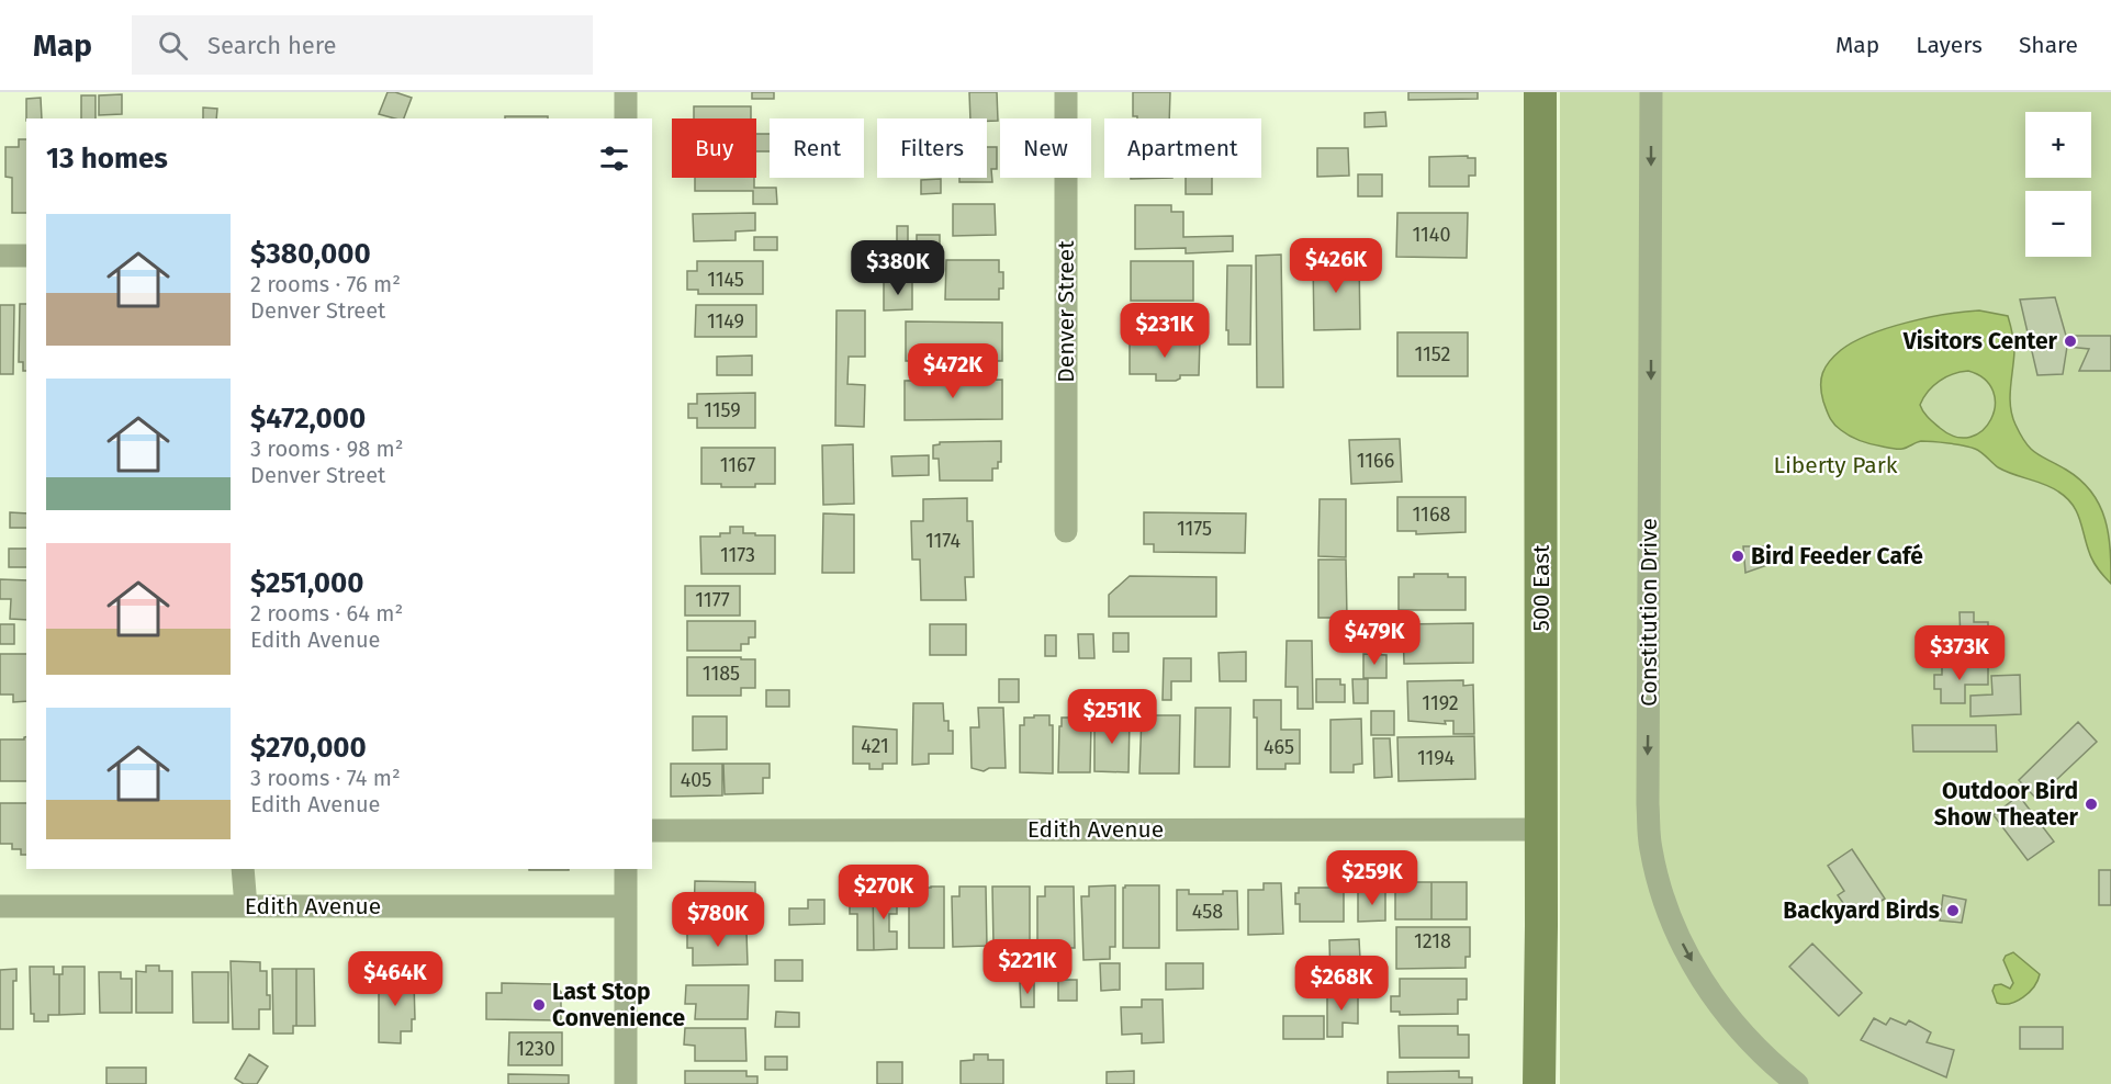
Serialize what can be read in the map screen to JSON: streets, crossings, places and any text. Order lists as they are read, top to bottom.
{
  "streets": {
    "street": [
      "Denver Street",
      "500 East",
      "Constitution Drive",
      "Edith Avenue"
    ]
  },
  "crossings": [
    ["500 East", "Edith Avenue"]
  ],
  "one_way": ["Constitution Drive"],
  "parks": ["Liberty Park"],
  "places": [
    "Visitors Center",
    "Bird Feeder Café",
    "Outdoor Bird Show Theater",
    "Backyard Birds",
    "Last Stop Convenience"
  ],
  "house_numbers": [
    "1140",
    "1145",
    "1149",
    "1152",
    "1159",
    "1166",
    "1167",
    "1168",
    "1175",
    "1174",
    "1173",
    "1177",
    "1185",
    "1192",
    "421",
    "465",
    "1194",
    "405",
    "458",
    "1218",
    "1230"
  ],
  "page": {
    "header": "Map",
    "search": "Search here",
    "nav": ["Map", "Layers", "Share"],
    "map_buttons": ["+", "−"],
    "chip": [
      "Buy",
      "Rent",
      "Filters",
      "New",
      "Apartment"
    ],
    "heading": "13 homes",
    "list": [
      {
        "name": "$380,000",
        "note": "2 rooms · 76 m² · Denver Street"
      },
      {
        "name": "$472,000",
        "note": "3 rooms · 98 m² · Denver Street"
      },
      {
        "name": "$251,000",
        "note": "2 rooms · 64 m² · Edith Avenue"
      },
      {
        "name": "$270,000",
        "note": "3 rooms · 74 m² · Edith Avenue"
      }
    ],
    "price": [
      "$426K",
      "$380K",
      "$231K",
      "$472K",
      "$479K",
      "$373K",
      "$251K",
      "$259K",
      "$270K",
      "$780K",
      "$221K",
      "$464K",
      "$268K"
    ]
  }
}
